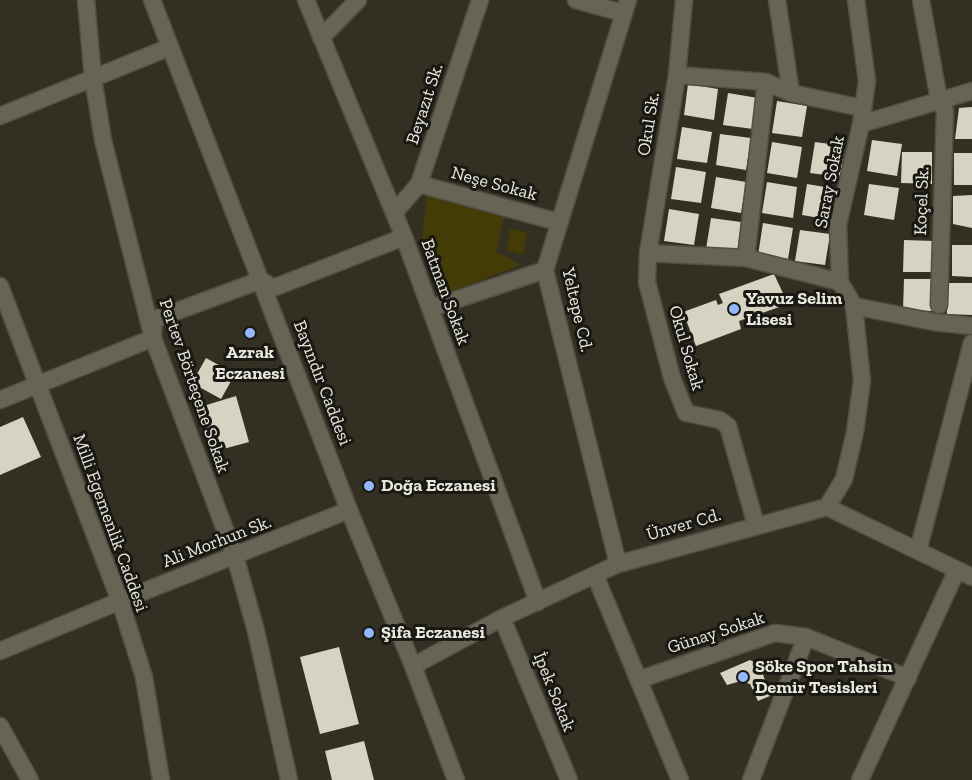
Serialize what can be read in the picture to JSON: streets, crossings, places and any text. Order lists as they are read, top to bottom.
{
  "streets": {
    "street": [
      "Beyazıt Sk.",
      "Okul Sk.",
      "Saray Sokak",
      "Neşe Sokak",
      "Koçel Sk.",
      "Batman Sokak",
      "Yeltepe Cd.",
      "Okul Sokak",
      "Bayındır Caddesi",
      "Pertev Börteçene Sokak",
      "Milli Egemenlik Caddesi",
      "Ünver Cd.",
      "Ali Morhun Sk.",
      "Günay Sokak",
      "İpek Sokak"
    ]
  },
  "crossings": [
    ["Beyazıt Sk.", "Neşe Sokak"],
    ["Beyazıt Sk.", "Batman Sokak"],
    ["Okul Sk.", "Okul Sokak"],
    ["Saray Sokak", "Ünver Cd."],
    ["Neşe Sokak", "Yeltepe Cd."],
    ["Batman Sokak", "Ünver Cd."],
    ["Yeltepe Cd.", "Ünver Cd."],
    ["Okul Sokak", "Ünver Cd."],
    ["Bayındır Caddesi", "Ünver Cd."],
    ["Bayındır Caddesi", "Ali Morhun Sk."],
    ["Pertev Börteçene Sokak", "Ali Morhun Sk."],
    ["Milli Egemenlik Caddesi", "Ali Morhun Sk."],
    ["Ünver Cd.", "İpek Sokak"]
  ],
  "places": [
    "Yavuz Selim Lisesi",
    "Azrak Eczanesi",
    "Doğa Eczanesi",
    "Şifa Eczanesi",
    "Söke Spor Tahsin Demir Tesisleri"
  ]
}
